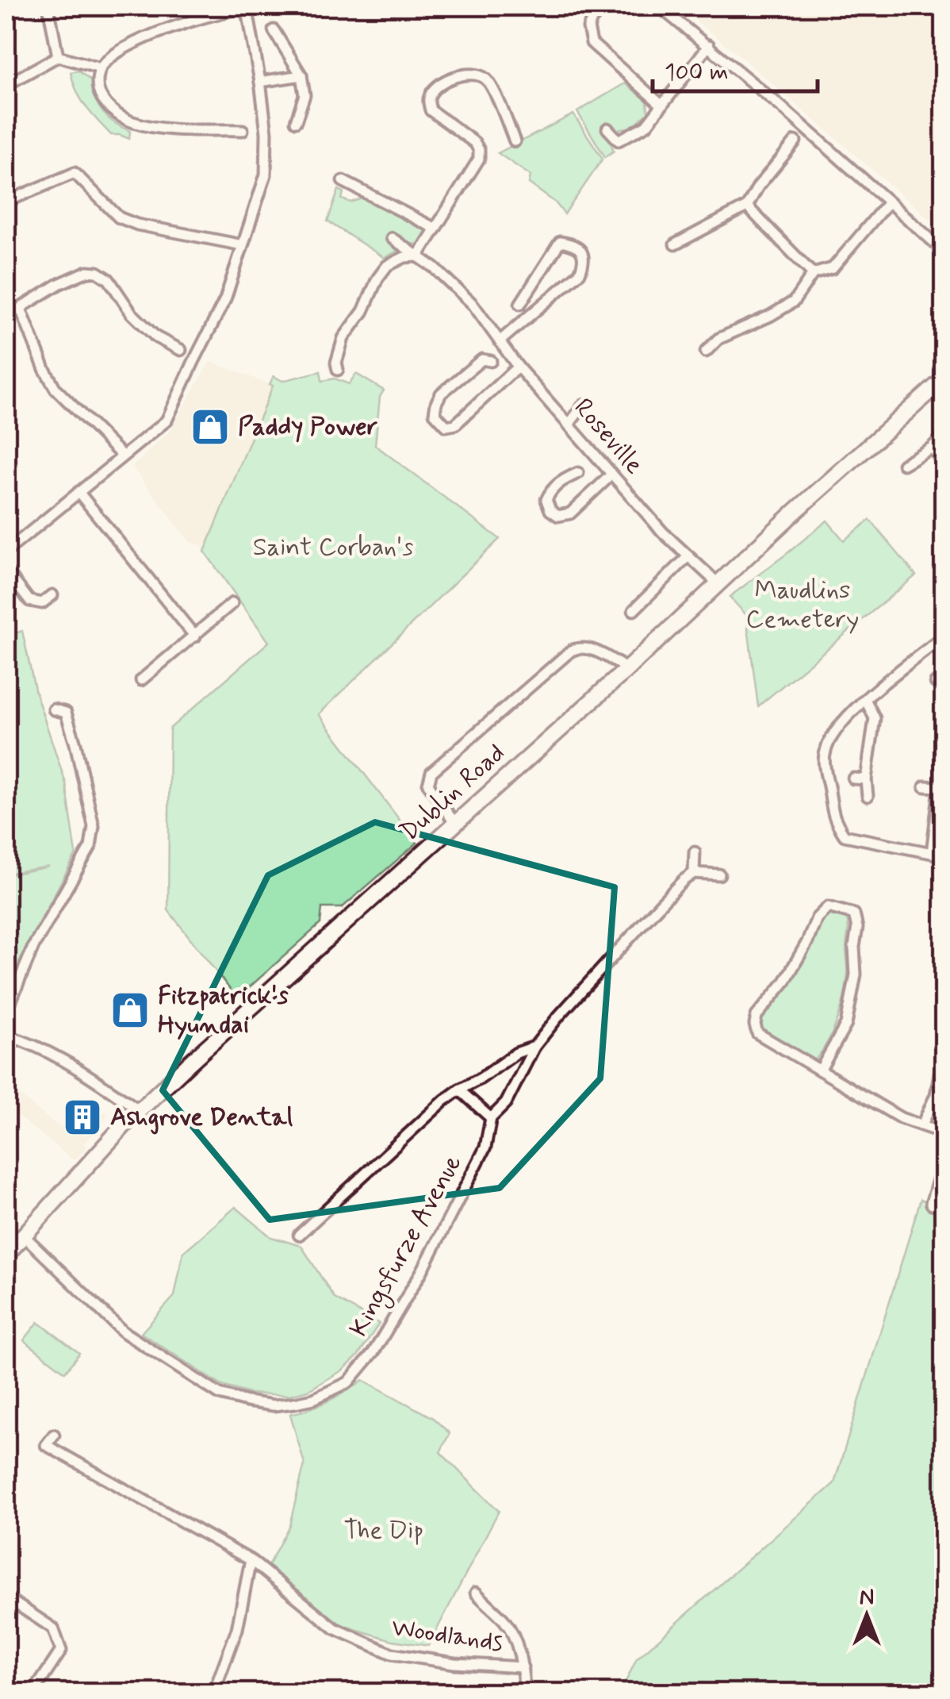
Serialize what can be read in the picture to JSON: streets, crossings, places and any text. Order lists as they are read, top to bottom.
{
  "streets": {
    "main road": ["Dublin Road"],
    "street": ["Roseville", "Kingsfurze Avenue", "Woodlands"]
  },
  "crossings": [
    ["Roseville", "Dublin Road"],
    ["Dublin Road", "Kingsfurze Avenue"]
  ],
  "parks": ["Saint Corban's", "Maudlins Cemetery", "The Dip"],
  "places": {
    "shop": ["Paddy Power", "Fitzpatrick's Hyundai"],
    "building": ["Ashgrove Dental"]
  },
  "scale_bar": "100 m",
  "north": "top"
}
